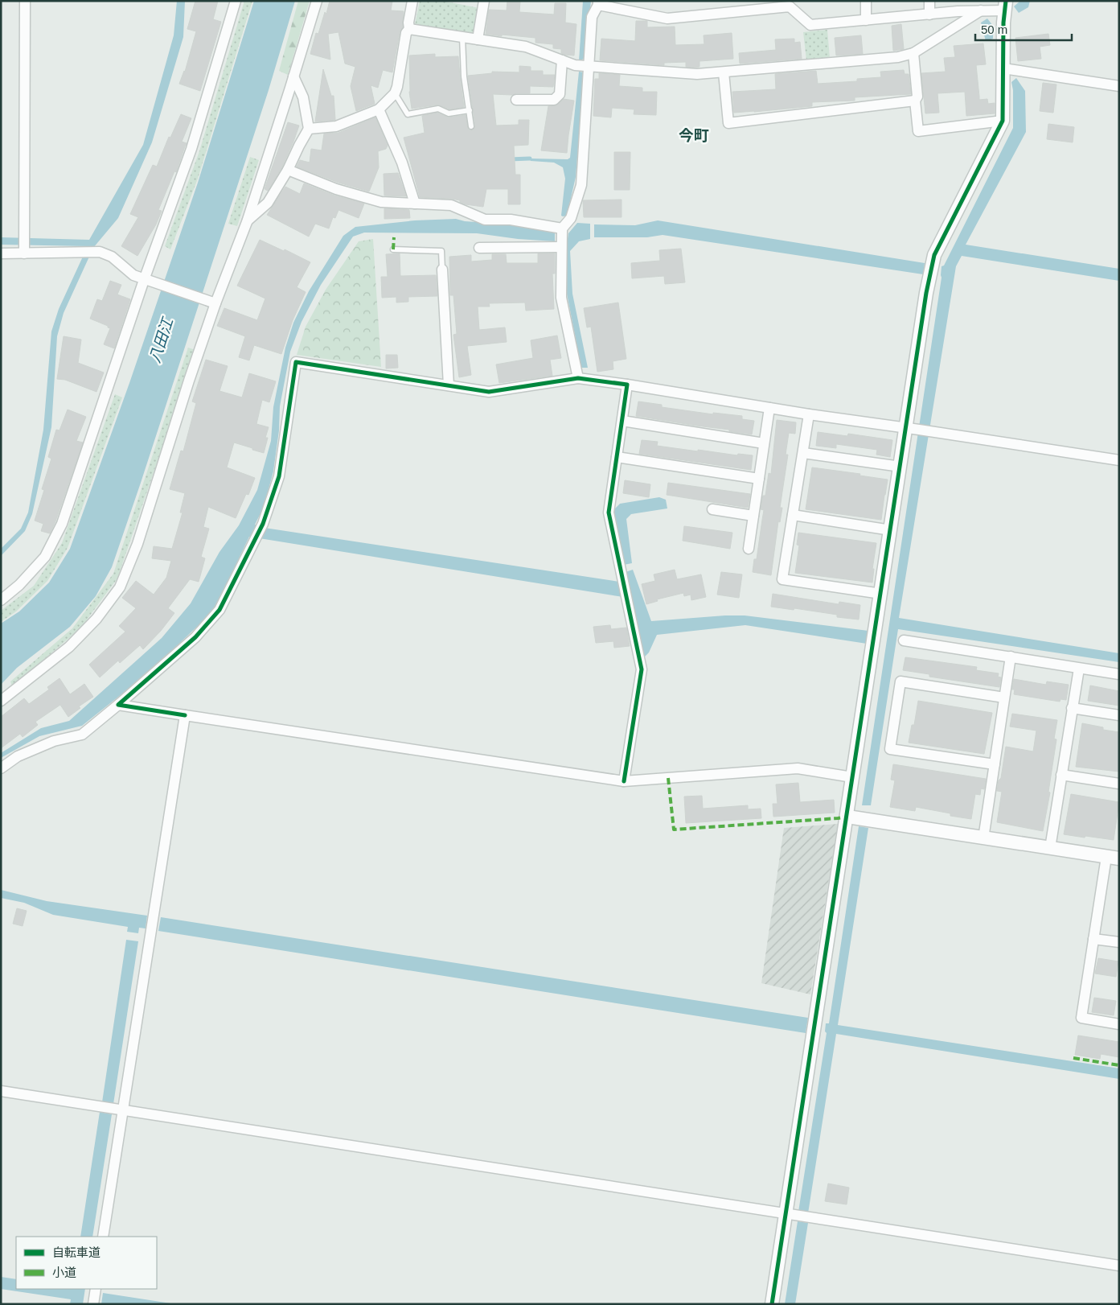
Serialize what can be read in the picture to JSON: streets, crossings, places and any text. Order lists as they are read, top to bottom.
{
  "districts": ["今町"],
  "water": ["八田江"],
  "legend": ["自転車道", "小道"],
  "scale_bar": "50 m"
}
